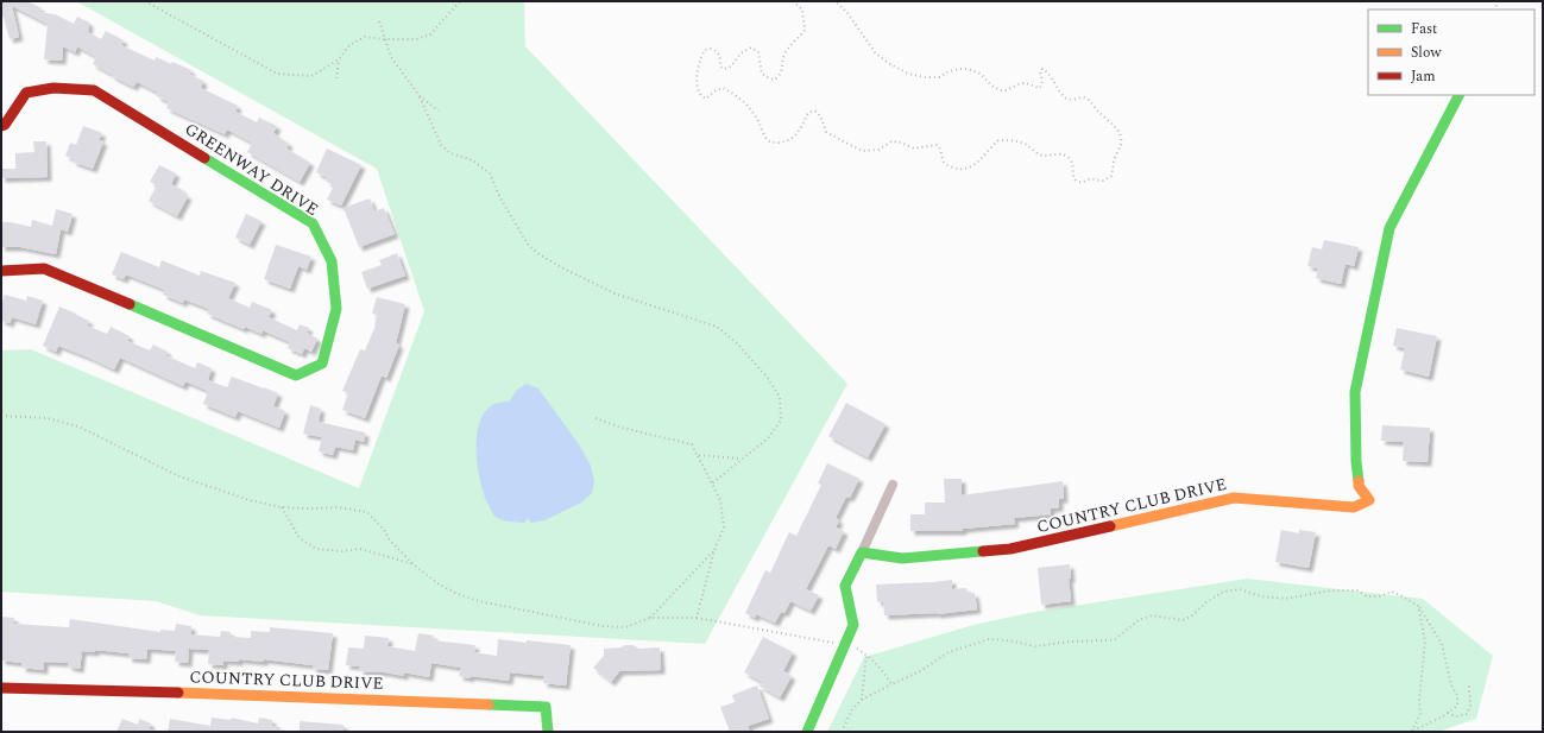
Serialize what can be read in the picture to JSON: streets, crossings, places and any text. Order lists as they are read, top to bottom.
{
  "streets": {
    "street": ["GREENWAY DRIVE", "COUNTRY CLUB DRIVE"]
  },
  "legend": ["Fast", "Slow", "Jam"]
}
